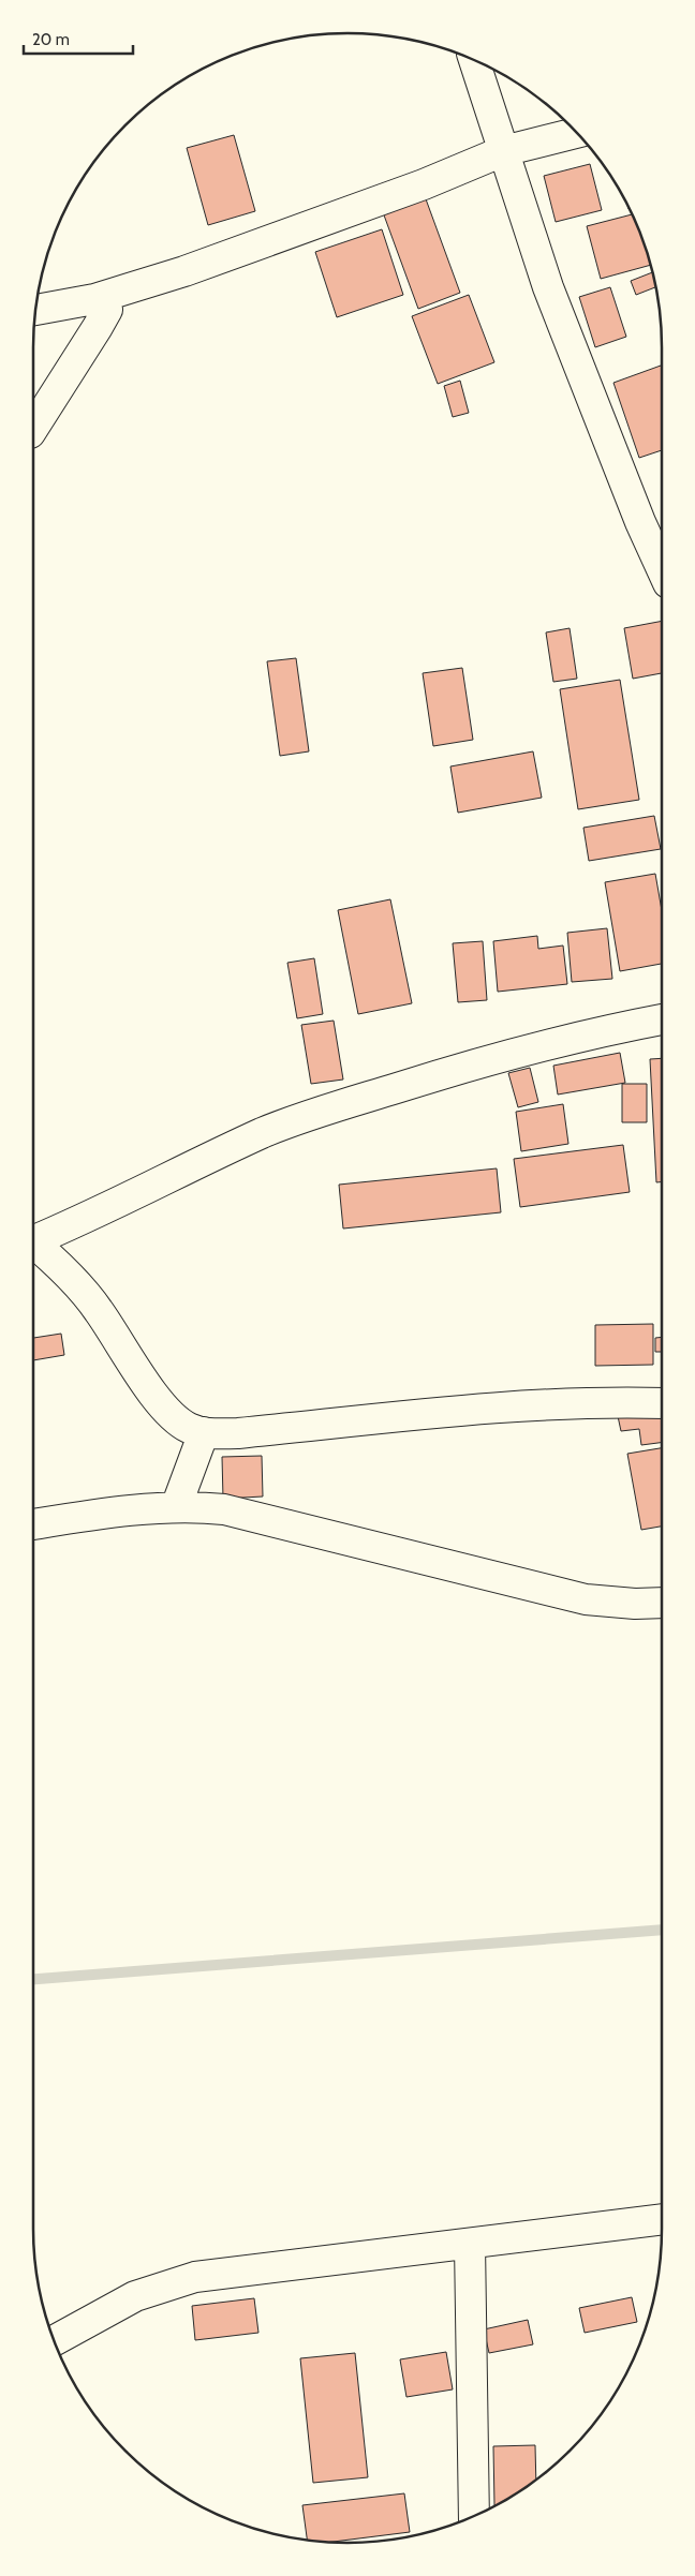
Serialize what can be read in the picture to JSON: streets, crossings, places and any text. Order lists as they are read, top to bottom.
{
  "scale_bar": "20 m"
}
